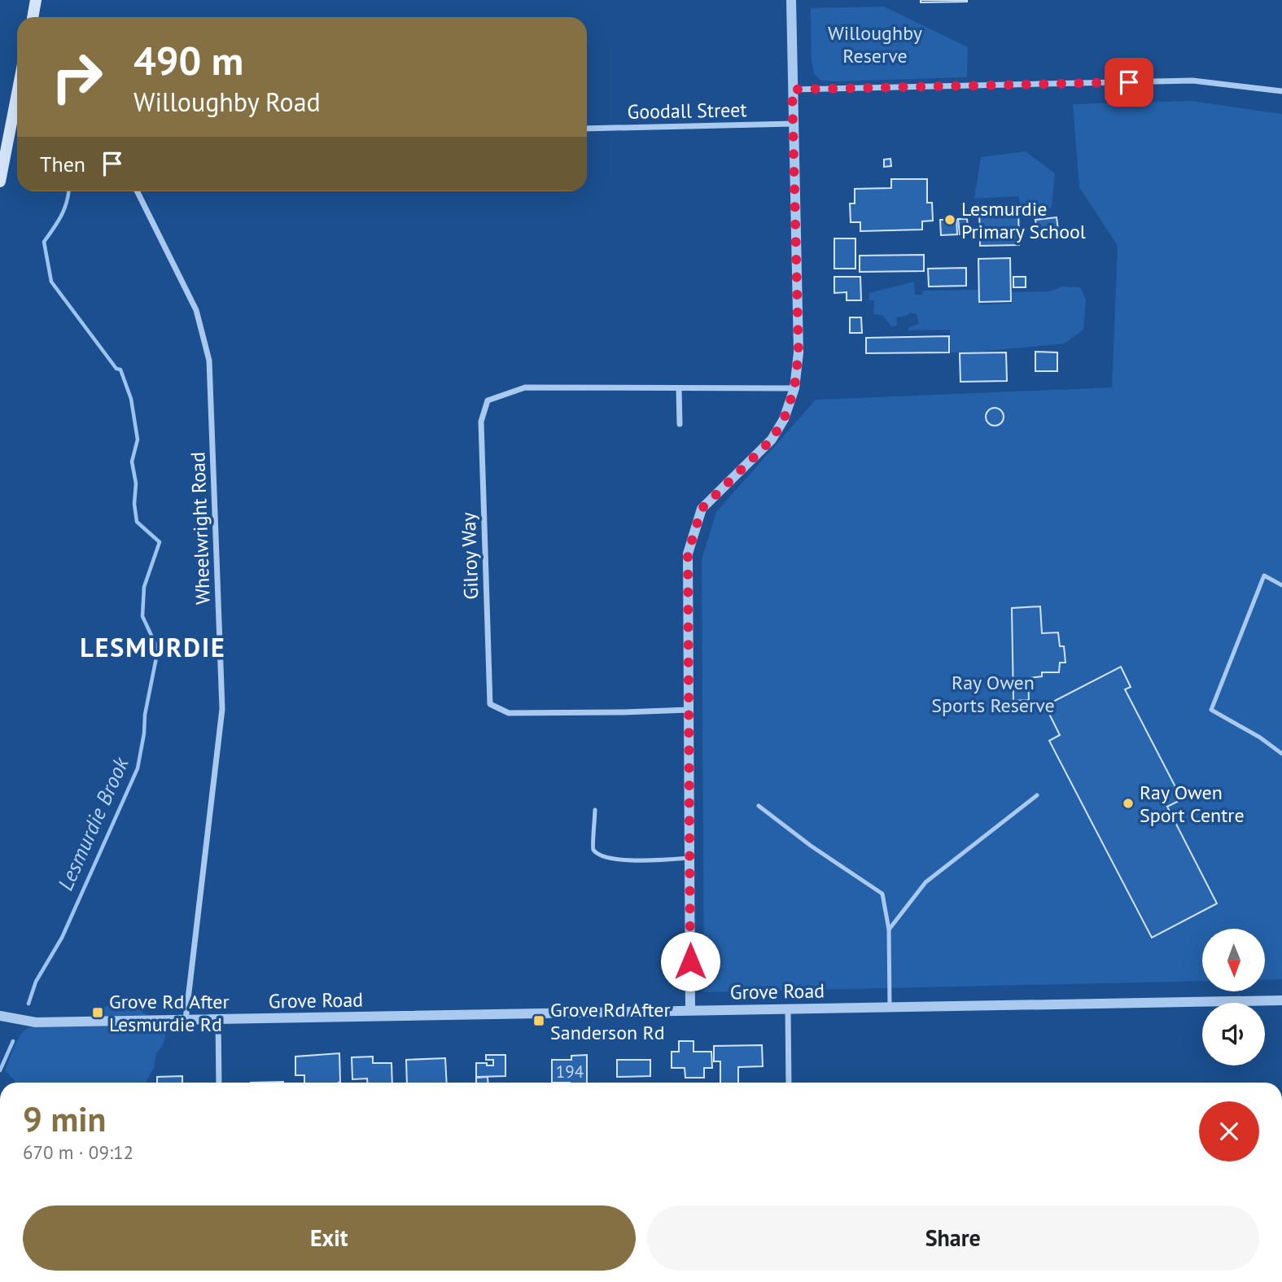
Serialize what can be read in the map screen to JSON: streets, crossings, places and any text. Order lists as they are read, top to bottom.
{
  "streets": {
    "street": [
      "Goodall Street",
      "Wheelwright Road",
      "Gilroy Way",
      "Grove Road"
    ]
  },
  "crossings": [
    ["Wheelwright Road", "Grove Road"]
  ],
  "districts": ["LESMURDIE"],
  "water": ["Lesmurdie Brook"],
  "parks": ["Willoughby Reserve", "Ray Owen Sports Reserve"],
  "places": {
    "other": ["Lesmurdie Primary School", "Ray Owen Sport Centre"],
    "transit": ["Grove Rd After Lesmurdie Rd", "Grove Rd After Sanderson Rd"]
  },
  "house_numbers": ["194"],
  "north": "bottom",
  "page": {
    "turn": ["490 m", "Willoughby Road"],
    "then": "Then",
    "heading": ["9 min", "670 m · 09:12"],
    "buttons": ["Exit", "Share"]
  }
}
